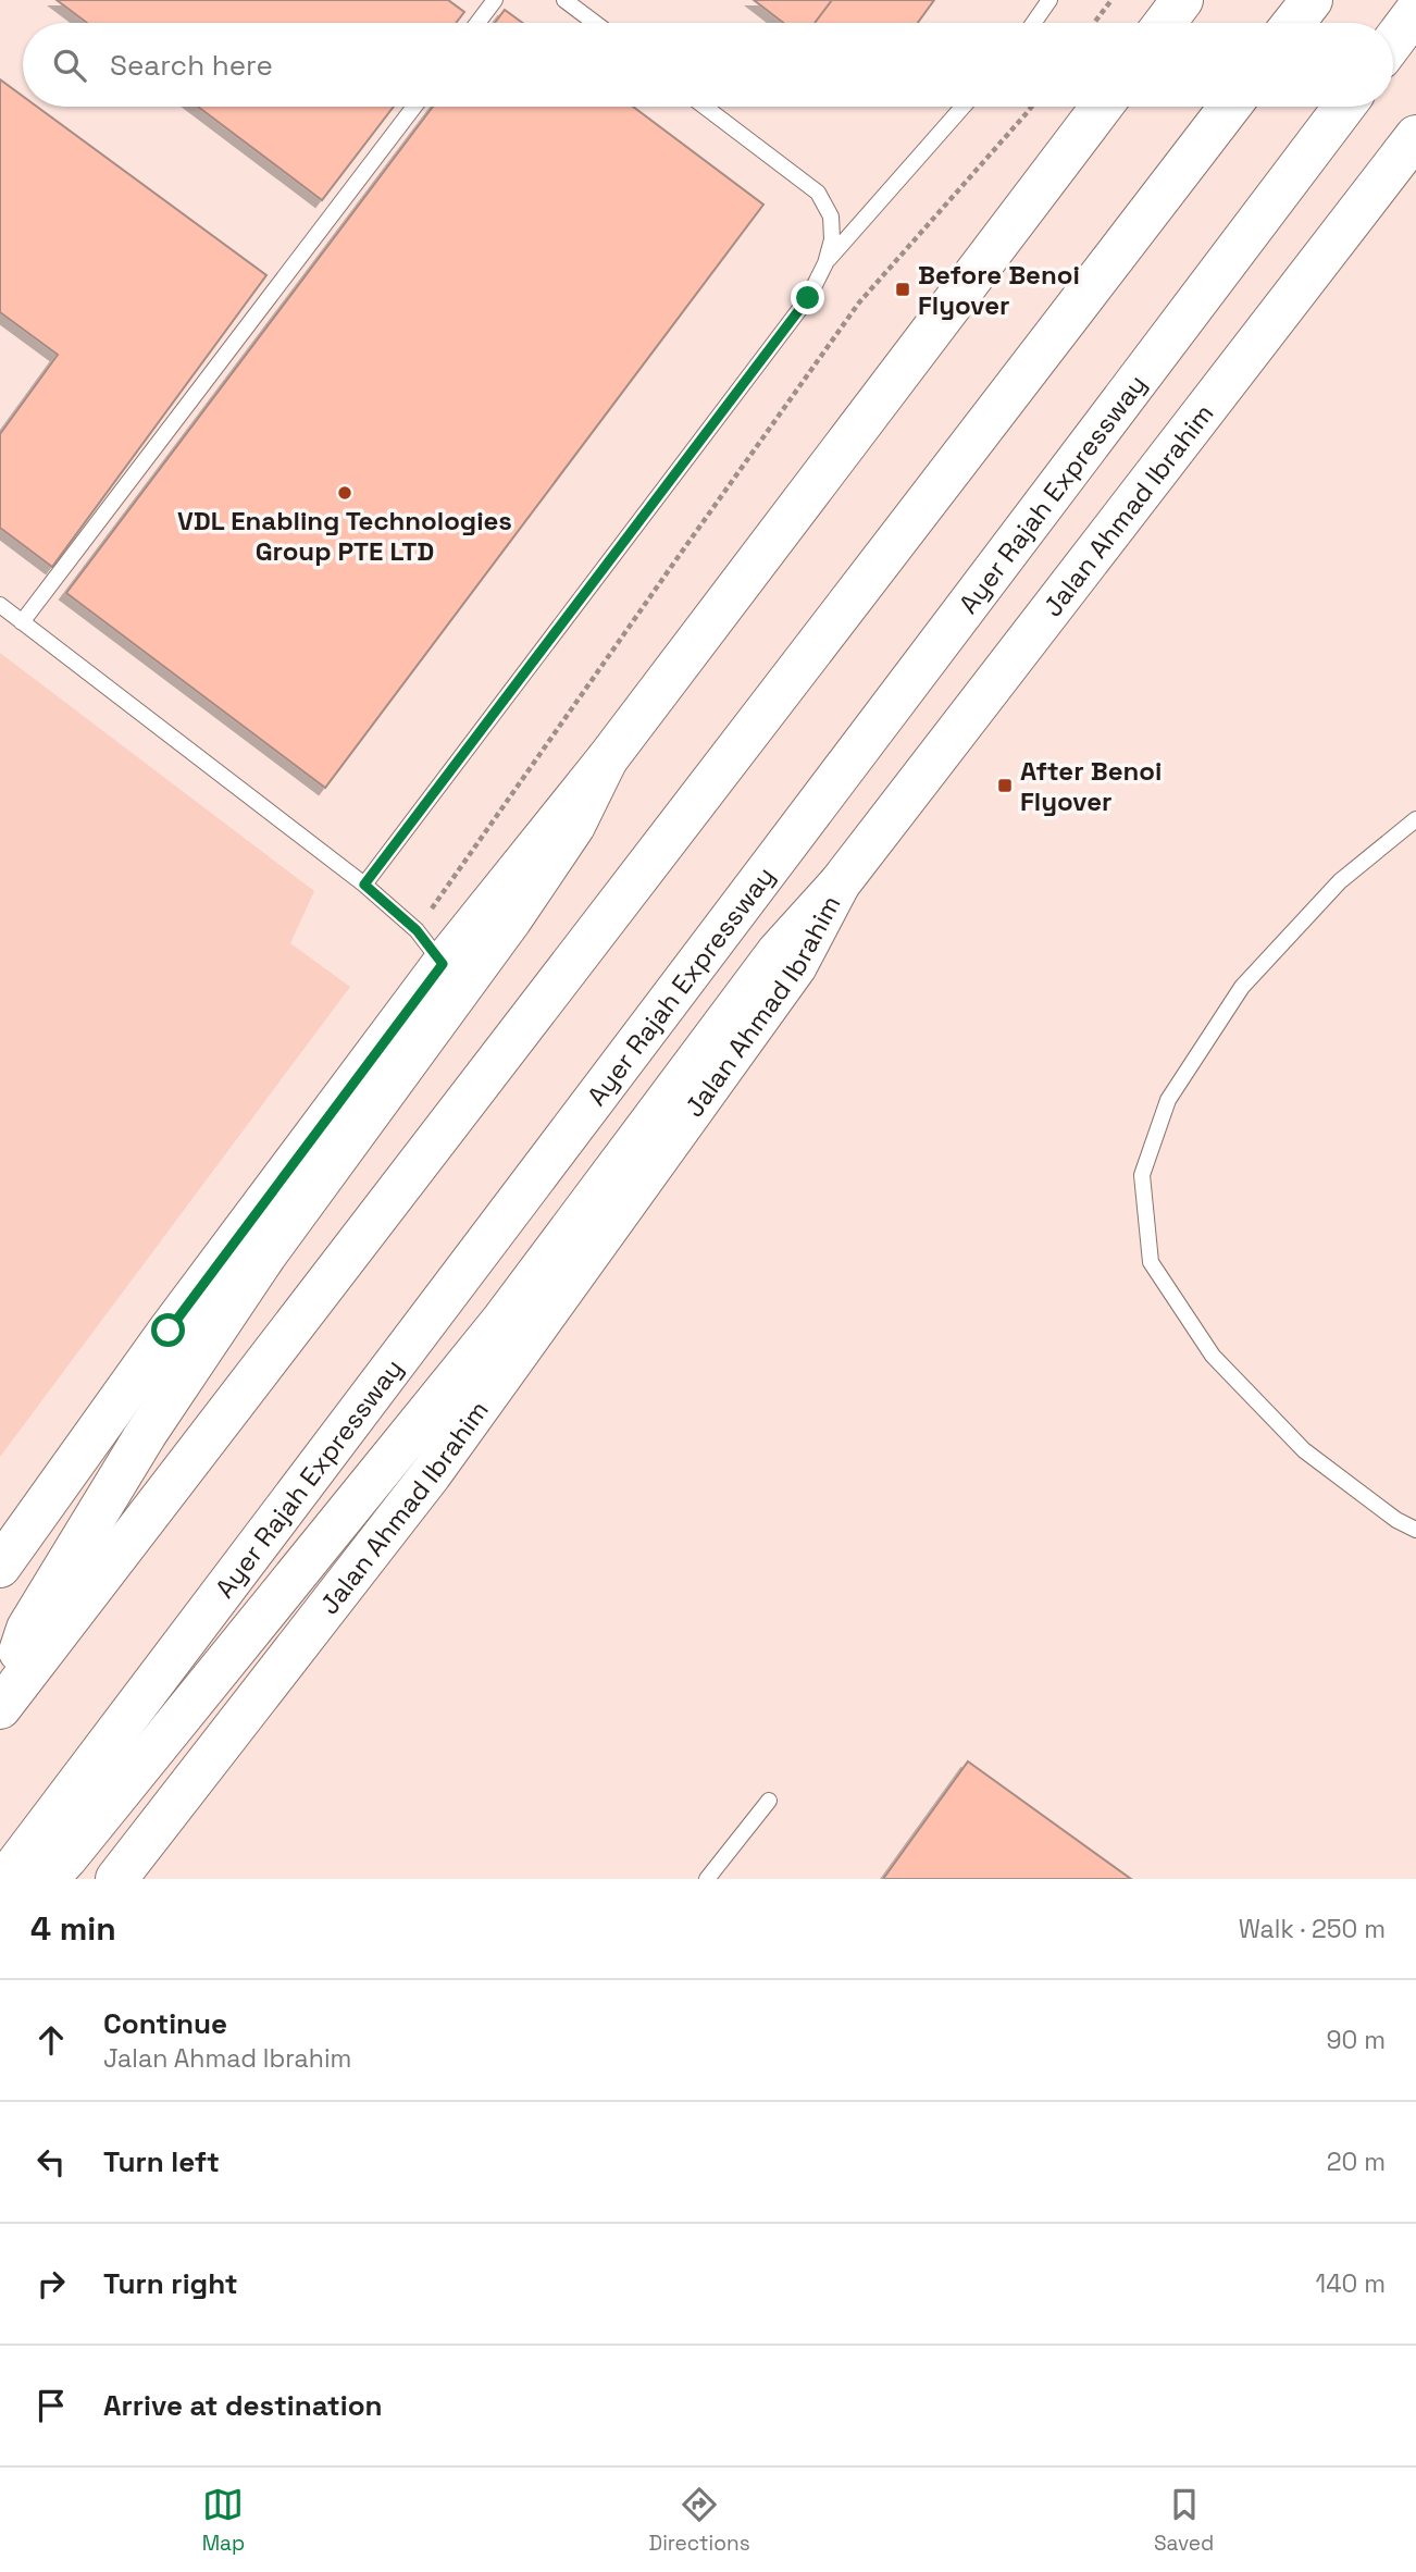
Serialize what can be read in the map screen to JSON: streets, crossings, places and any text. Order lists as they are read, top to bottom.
{
  "streets": {
    "main road": ["Ayer Rajah Expressway", "Jalan Ahmad Ibrahim"]
  },
  "places": {
    "transit": ["Before Benoi Flyover", "After Benoi Flyover"],
    "other": ["VDL Enabling Technologies Group PTE LTD"]
  },
  "page": {
    "search": "Search here",
    "heading": ["4 min", "Walk · 250 m"],
    "list": [
      ["Continue", "Jalan Ahmad Ibrahim", "90 m"],
      ["Turn left", "20 m"],
      ["Turn right", "140 m"],
      "Arrive at destination"
    ],
    "nav": ["Map", "Directions", "Saved"]
  }
}
